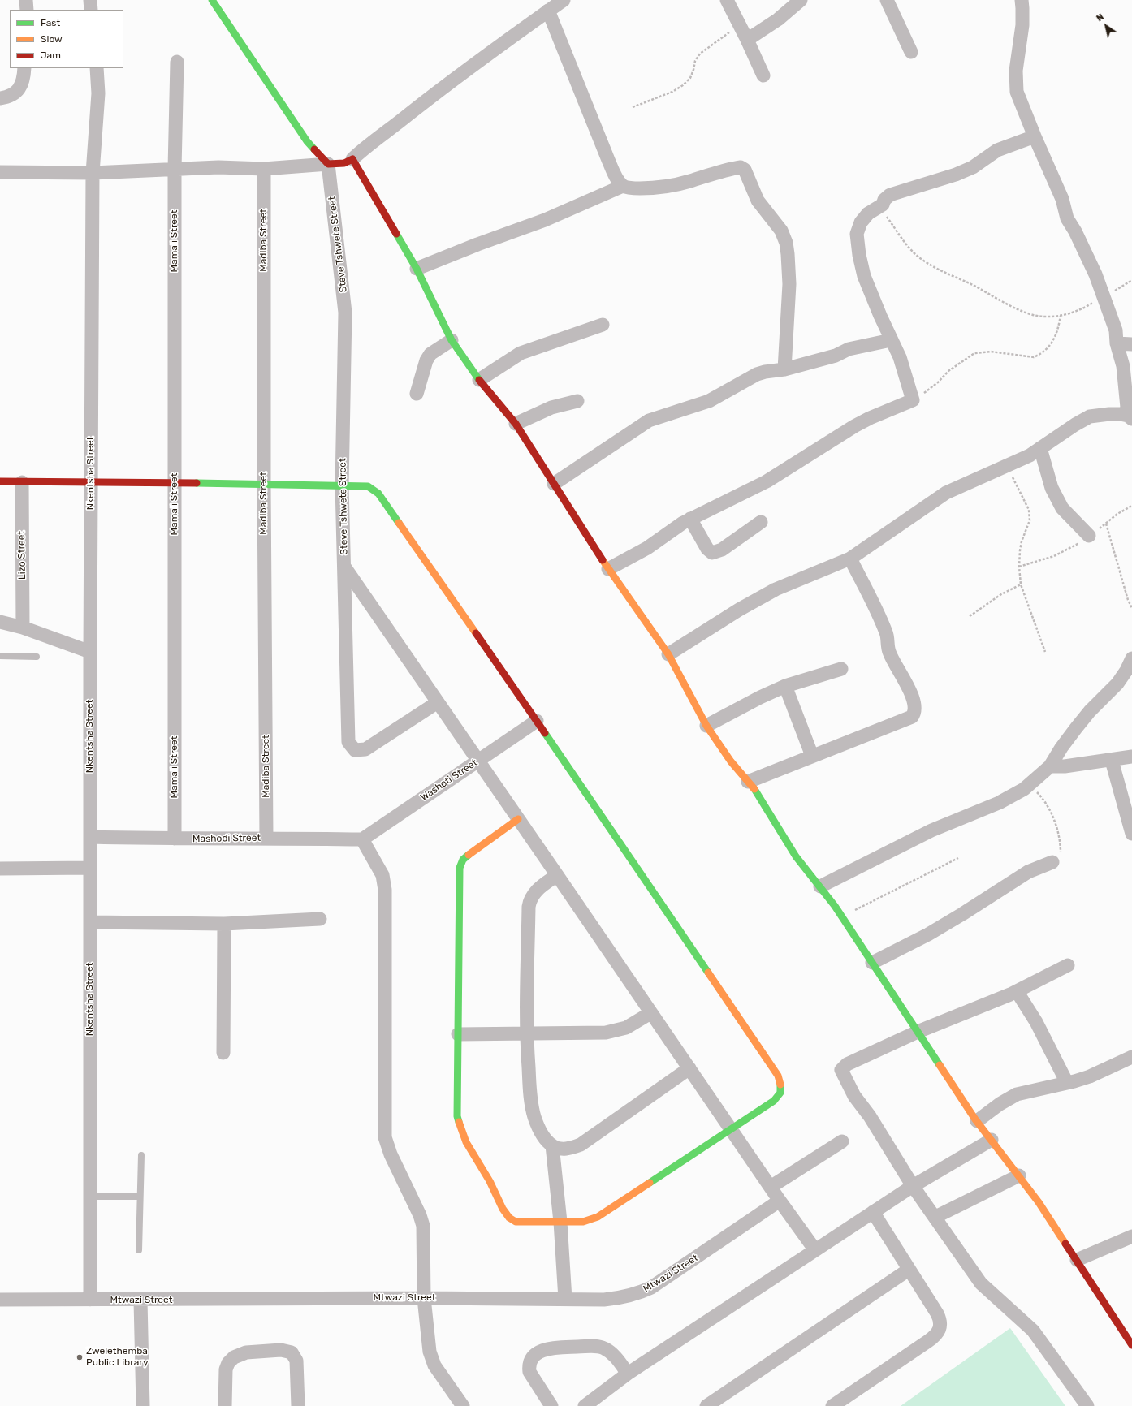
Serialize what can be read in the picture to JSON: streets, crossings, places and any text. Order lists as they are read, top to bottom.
{
  "streets": {
    "street": [
      "Madiba Street",
      "Mamali Street",
      "Steve Tshwete Street",
      "Nkentsha Street",
      "Lizo Street",
      "Washoti Street",
      "Mashodi Street",
      "Mtwazi Street"
    ]
  },
  "crossings": [
    ["Madiba Street", "Mashodi Street"],
    ["Mamali Street", "Mashodi Street"],
    ["Nkentsha Street", "Mashodi Street"],
    ["Nkentsha Street", "Mtwazi Street"],
    ["Washoti Street", "Mashodi Street"]
  ],
  "places": ["Zwelethemba Public Library"],
  "legend": ["Fast", "Slow", "Jam"],
  "north": "top left"
}
